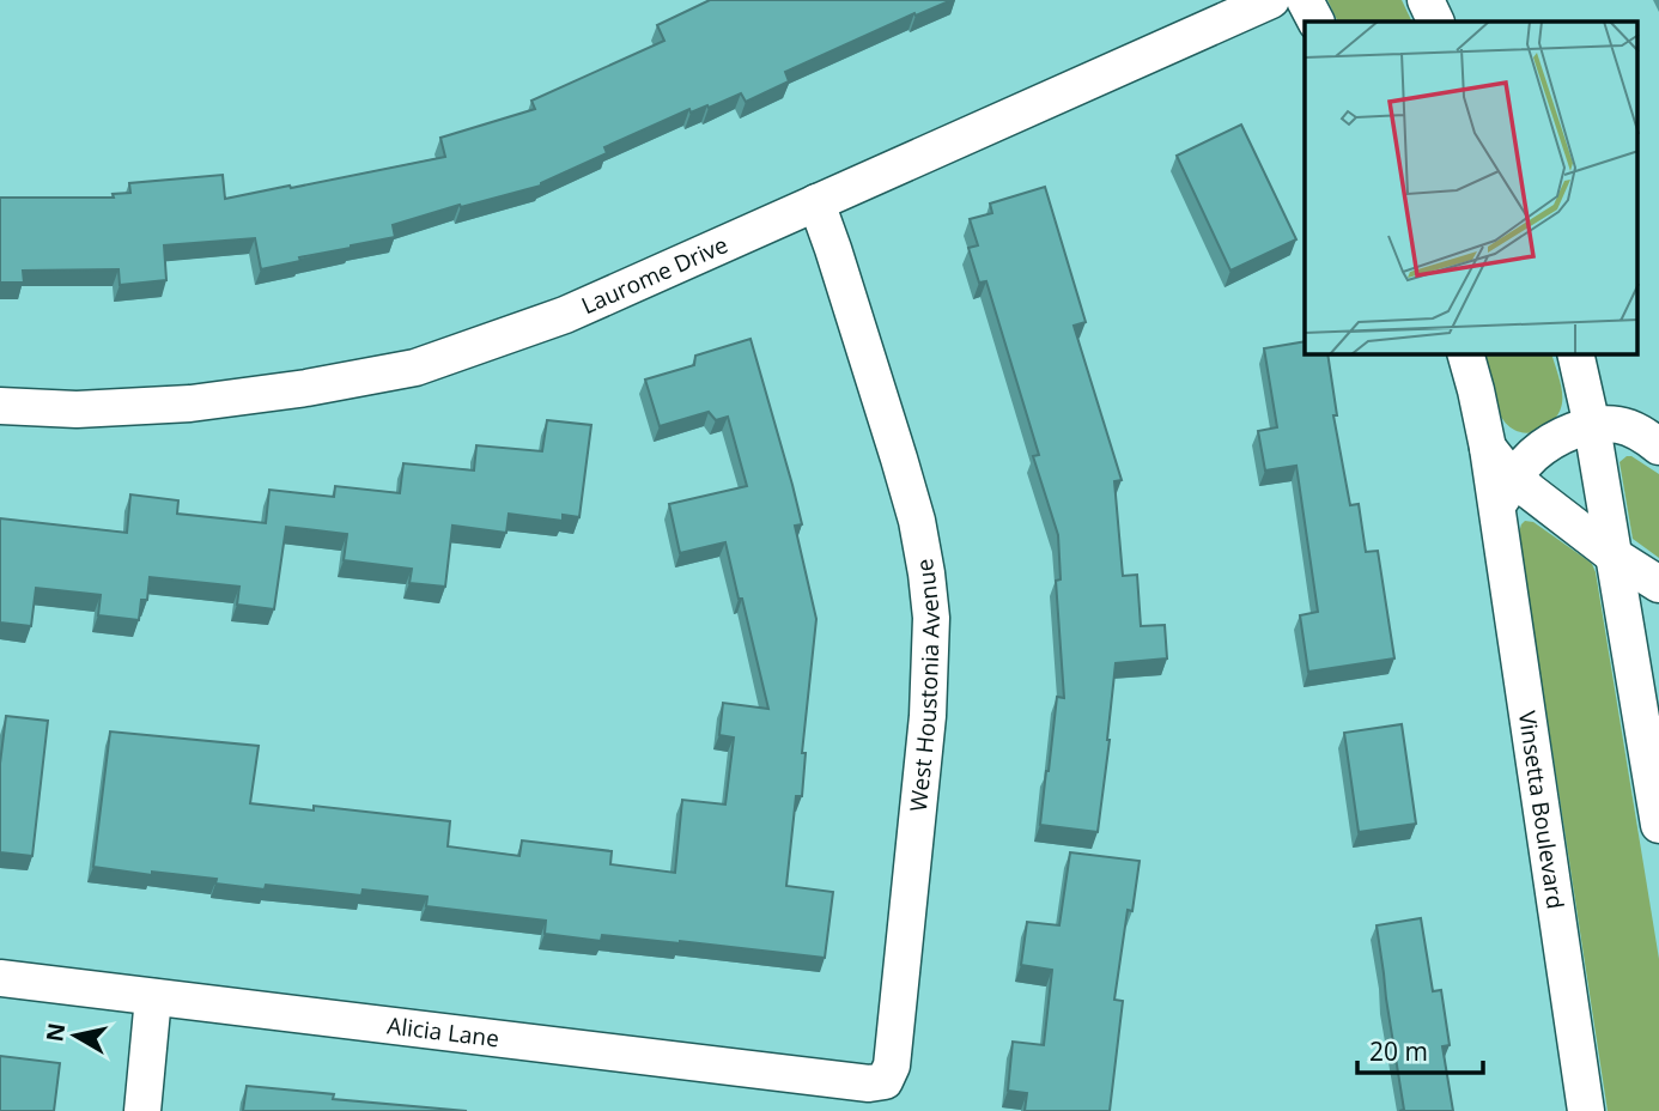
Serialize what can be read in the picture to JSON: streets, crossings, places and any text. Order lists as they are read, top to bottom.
{
  "streets": {
    "street": [
      "Laurome Drive",
      "West Houstonia Avenue",
      "Vinsetta Boulevard",
      "Alicia Lane"
    ]
  },
  "crossings": [
    ["Laurome Drive", "West Houstonia Avenue"],
    ["West Houstonia Avenue", "Alicia Lane"]
  ],
  "scale_bar": "20 m",
  "north": "left"
}
